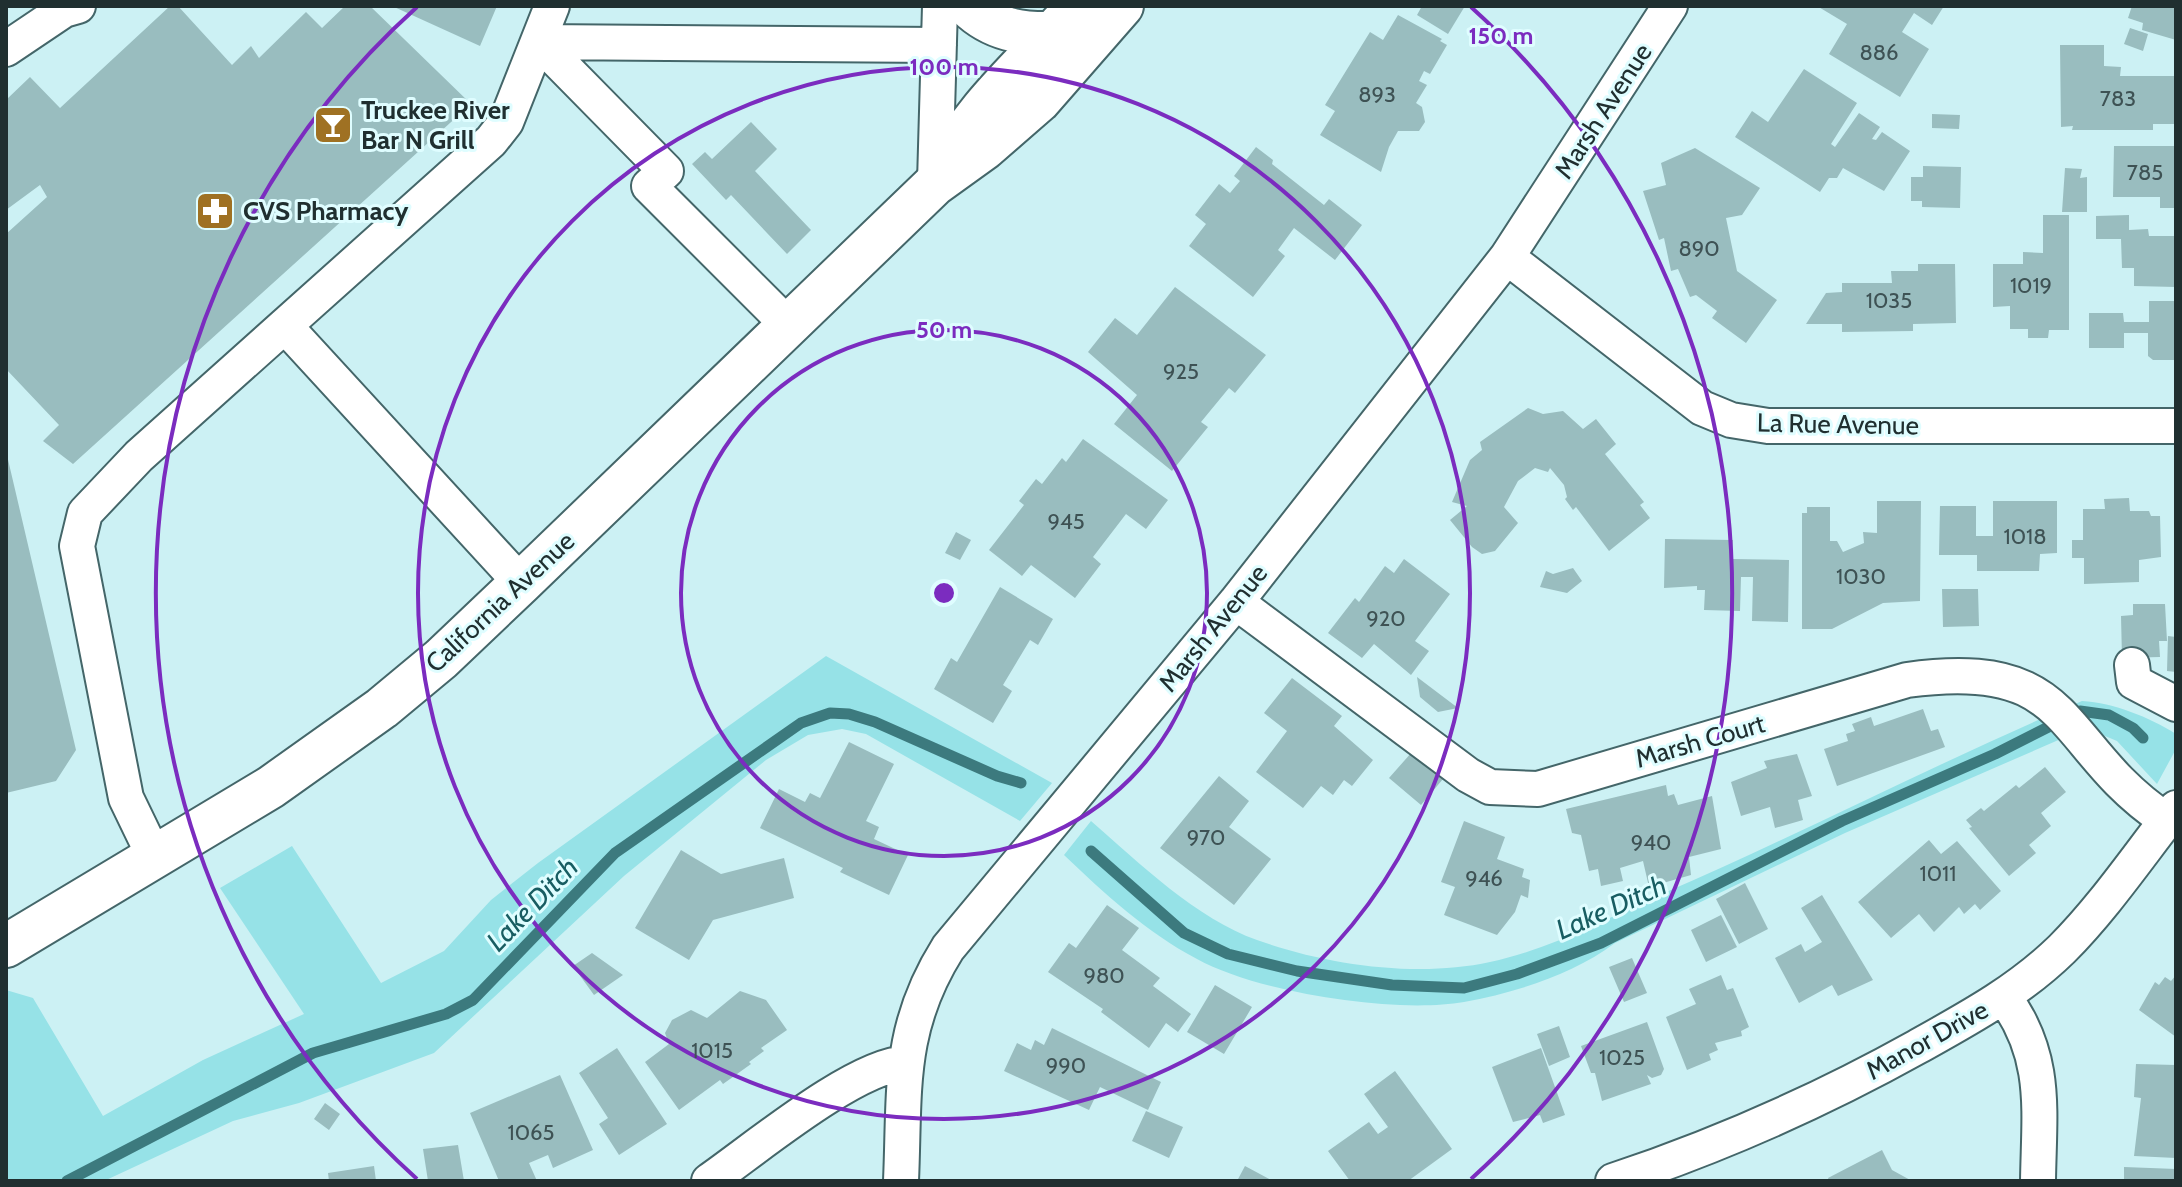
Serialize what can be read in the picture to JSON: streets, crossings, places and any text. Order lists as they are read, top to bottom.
{
  "streets": {
    "main road": ["California Avenue"],
    "street": [
      "Marsh Avenue",
      "La Rue Avenue",
      "Marsh Court",
      "Manor Drive"
    ]
  },
  "crossings": [
    ["Marsh Avenue", "La Rue Avenue"],
    ["Marsh Avenue", "Marsh Court"],
    ["Marsh Court", "Manor Drive"]
  ],
  "water": ["Lake Ditch"],
  "places": {
    "bar": ["Truckee River Bar N Grill"],
    "pharmacy": ["CVS Pharmacy"]
  },
  "house_numbers": [
    "886",
    "893",
    "783",
    "785",
    "890",
    "1019",
    "1035",
    "925",
    "945",
    "1018",
    "1030",
    "920",
    "970",
    "940",
    "1011",
    "946",
    "980",
    "1015",
    "1025",
    "990",
    "1065"
  ],
  "rings": ["150 m", "100 m", "50 m"]
}
